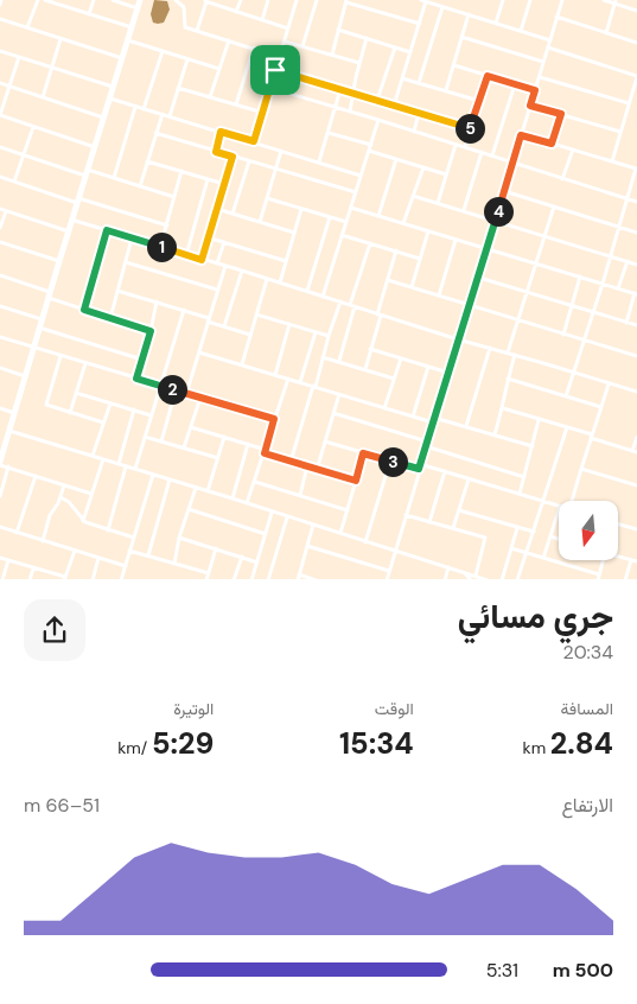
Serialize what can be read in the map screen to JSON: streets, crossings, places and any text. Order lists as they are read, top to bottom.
{
  "north": "bottom",
  "page": {
    "pins": [
      "5",
      "4",
      "1",
      "2",
      "3"
    ],
    "heading": ["جري مسائي", "20:34"],
    "stats": [
      ["المسافة", "2.84 km"],
      ["الوقت", "15:34"],
      ["الوتيرة", "5:29 /km"]
    ],
    "chart": ["الارتفاع", "51–66 m"],
    "list": [
      {
        "name": "500 m",
        "note": "5:31"
      }
    ]
  }
}
